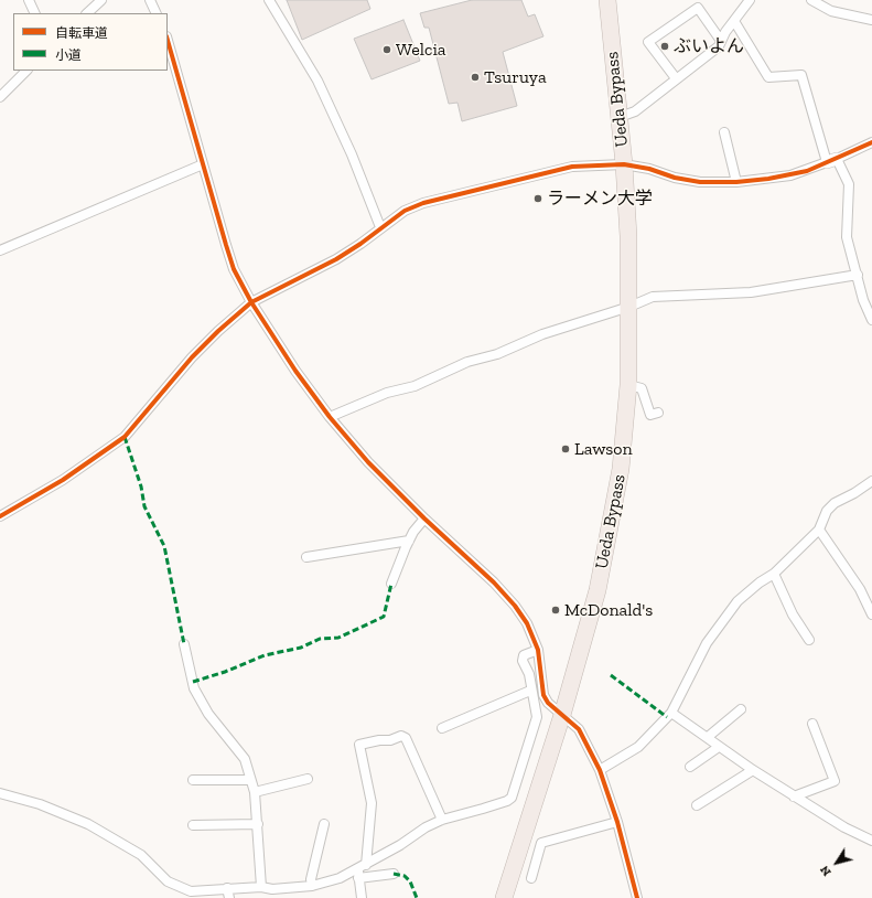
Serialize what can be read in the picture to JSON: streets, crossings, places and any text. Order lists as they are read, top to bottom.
{
  "streets": {
    "highway": ["Ueda Bypass"]
  },
  "places": [
    "ぶいよん",
    "Welcia",
    "Tsuruya",
    "ラーメン大学",
    "Lawson",
    "McDonald's"
  ],
  "legend": ["自転車道", "小道"],
  "north": "bottom left"
}
